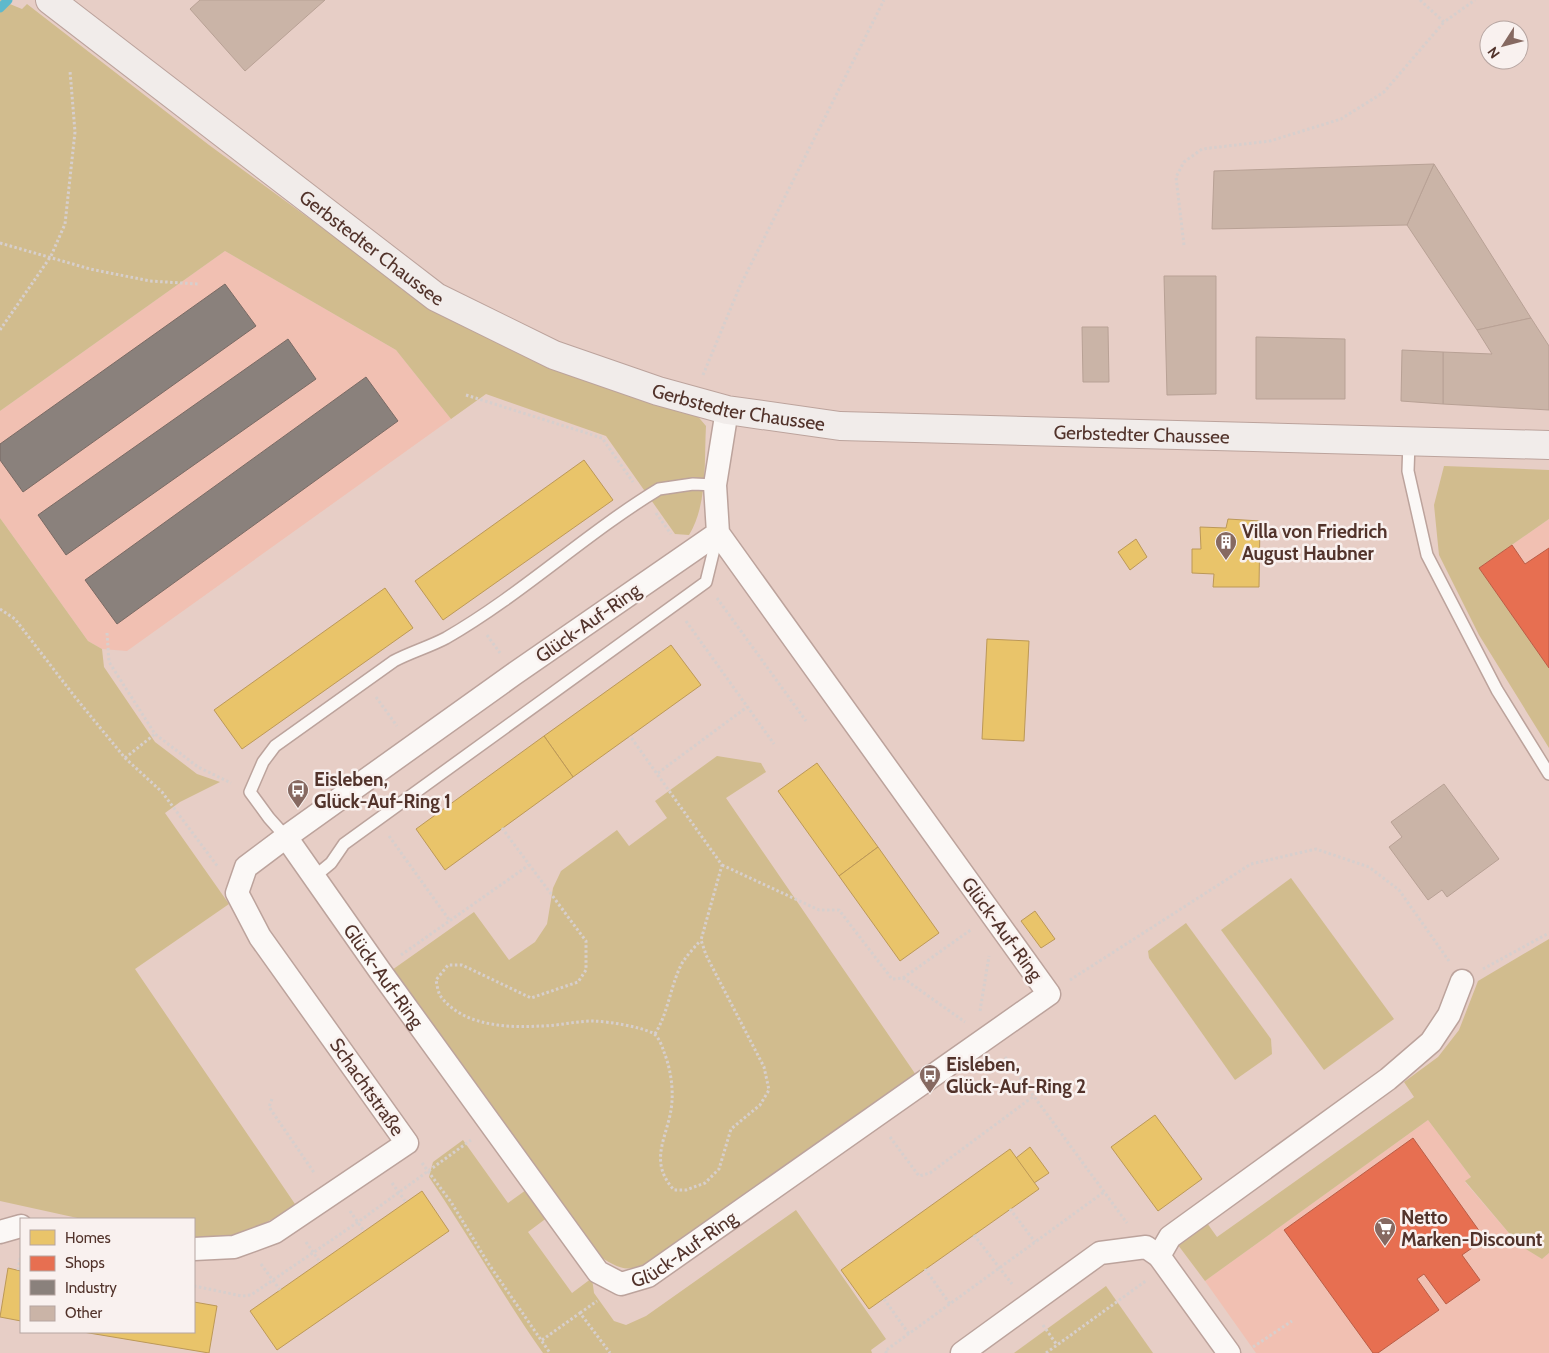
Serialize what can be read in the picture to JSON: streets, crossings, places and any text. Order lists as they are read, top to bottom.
{
  "streets": {
    "main road": ["Gerbstedter Chaussee"],
    "street": ["Glück-Auf-Ring", "Schachtstraße"]
  },
  "places": {
    "building": ["Villa von Friedrich August Haubner"],
    "bus stop": ["Eisleben, Glück-Auf-Ring 1", "Eisleben, Glück-Auf-Ring 2"],
    "supermarket": ["Netto Marken-Discount"]
  },
  "legend": [
    "Homes",
    "Shops",
    "Industry",
    "Other"
  ],
  "north": "bottom left"
}
